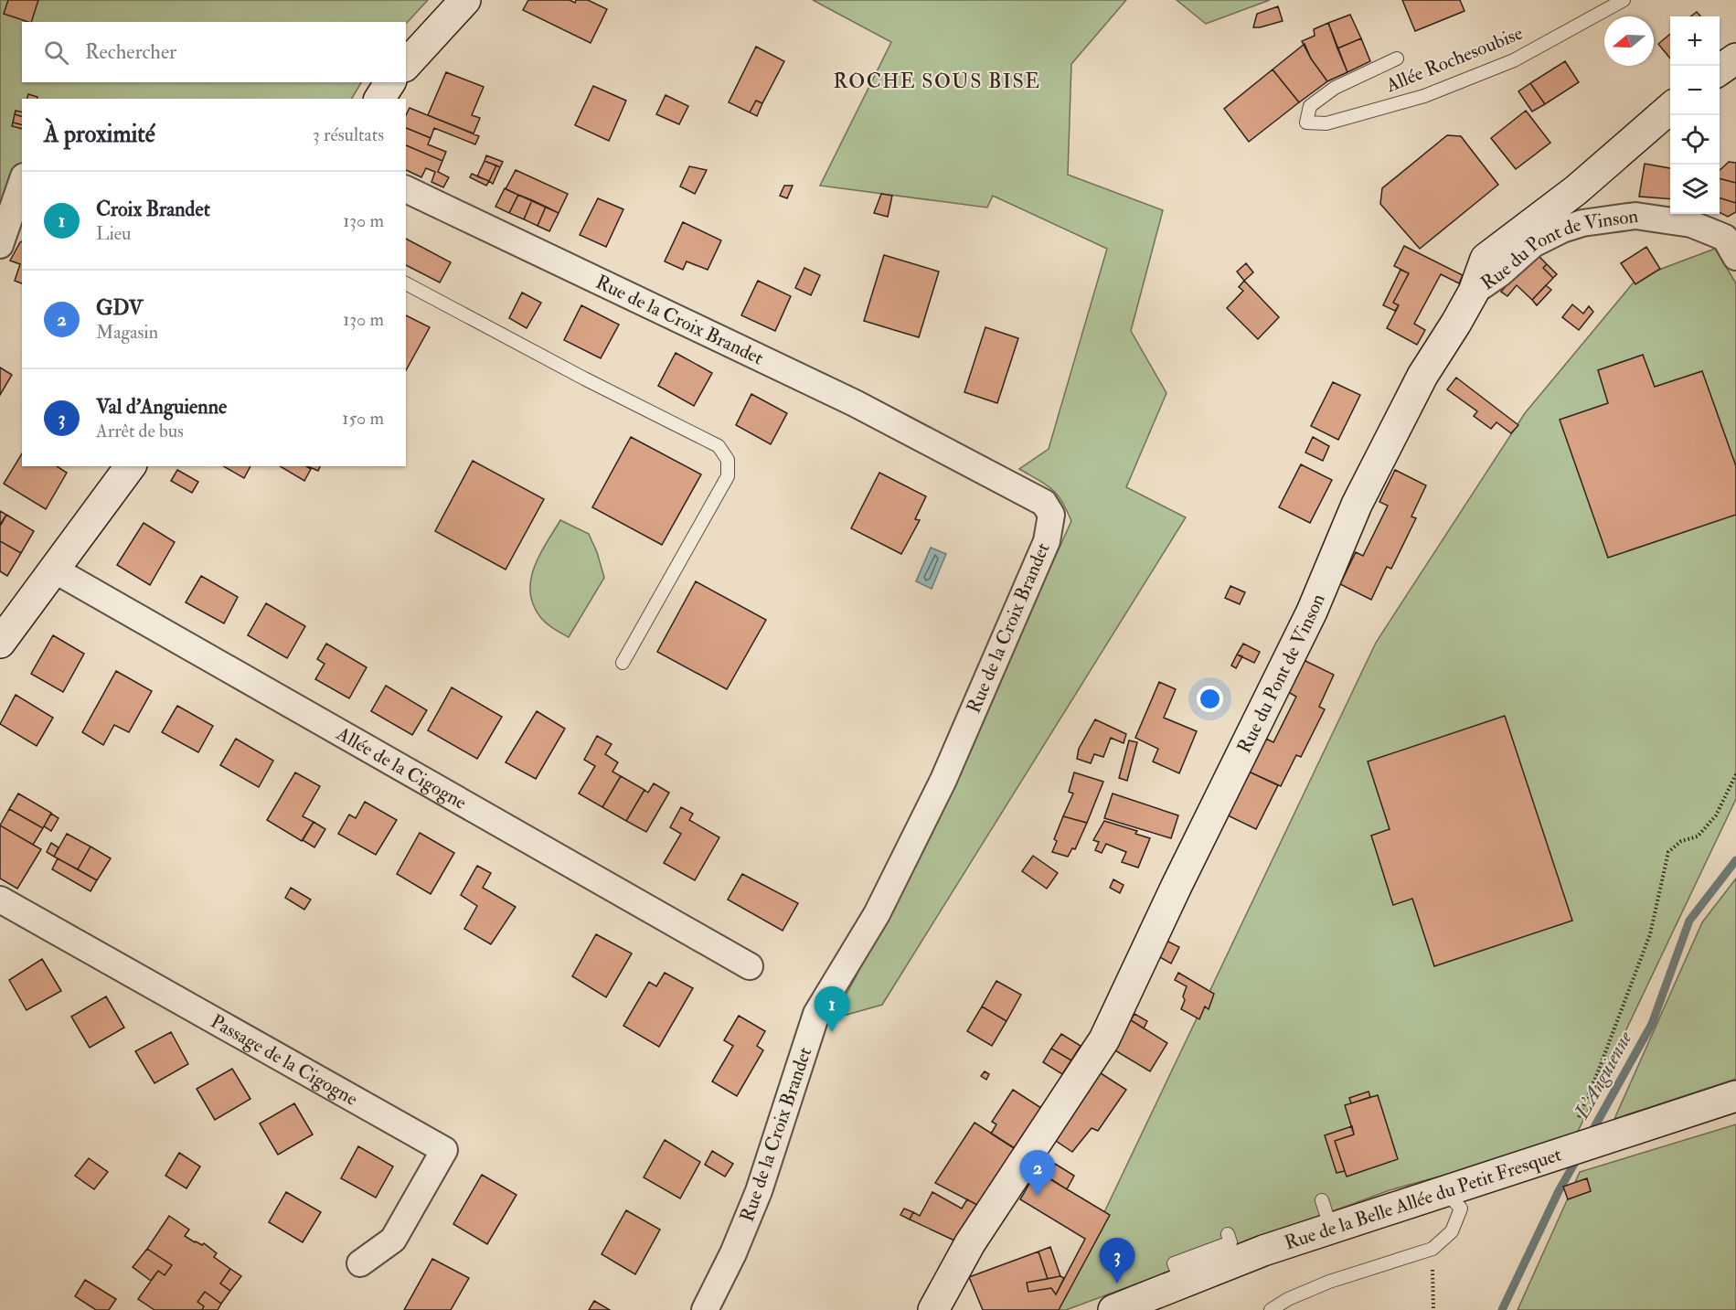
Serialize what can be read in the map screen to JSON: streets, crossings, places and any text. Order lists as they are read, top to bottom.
{
  "streets": {
    "street": [
      "Rue du Pont de Vinson",
      "Rue de la Croix Brandet",
      "Allée de la Cigogne",
      "Passage de la Cigogne",
      "Rue de la Belle Allée du Petit Fresquet"
    ],
    "lane": ["Allée Rochesoubise"]
  },
  "districts": ["ROCHE SOUS BISE"],
  "water": ["L'Anguienne"],
  "north": "left",
  "page": {
    "map_buttons": ["+", "−"],
    "search": "Rechercher",
    "heading": ["À proximité", "3 résultats"],
    "list": [
      {
        "mark": "1",
        "name": "Croix Brandet",
        "note": "Lieu",
        "value": "130 m"
      },
      {
        "mark": "2",
        "name": "GDV",
        "note": "Magasin",
        "value": "130 m"
      },
      {
        "mark": "3",
        "name": "Val d'Anguienne",
        "note": "Arrêt de bus",
        "value": "150 m"
      }
    ],
    "pins": ["1", "2", "3"]
  }
}
